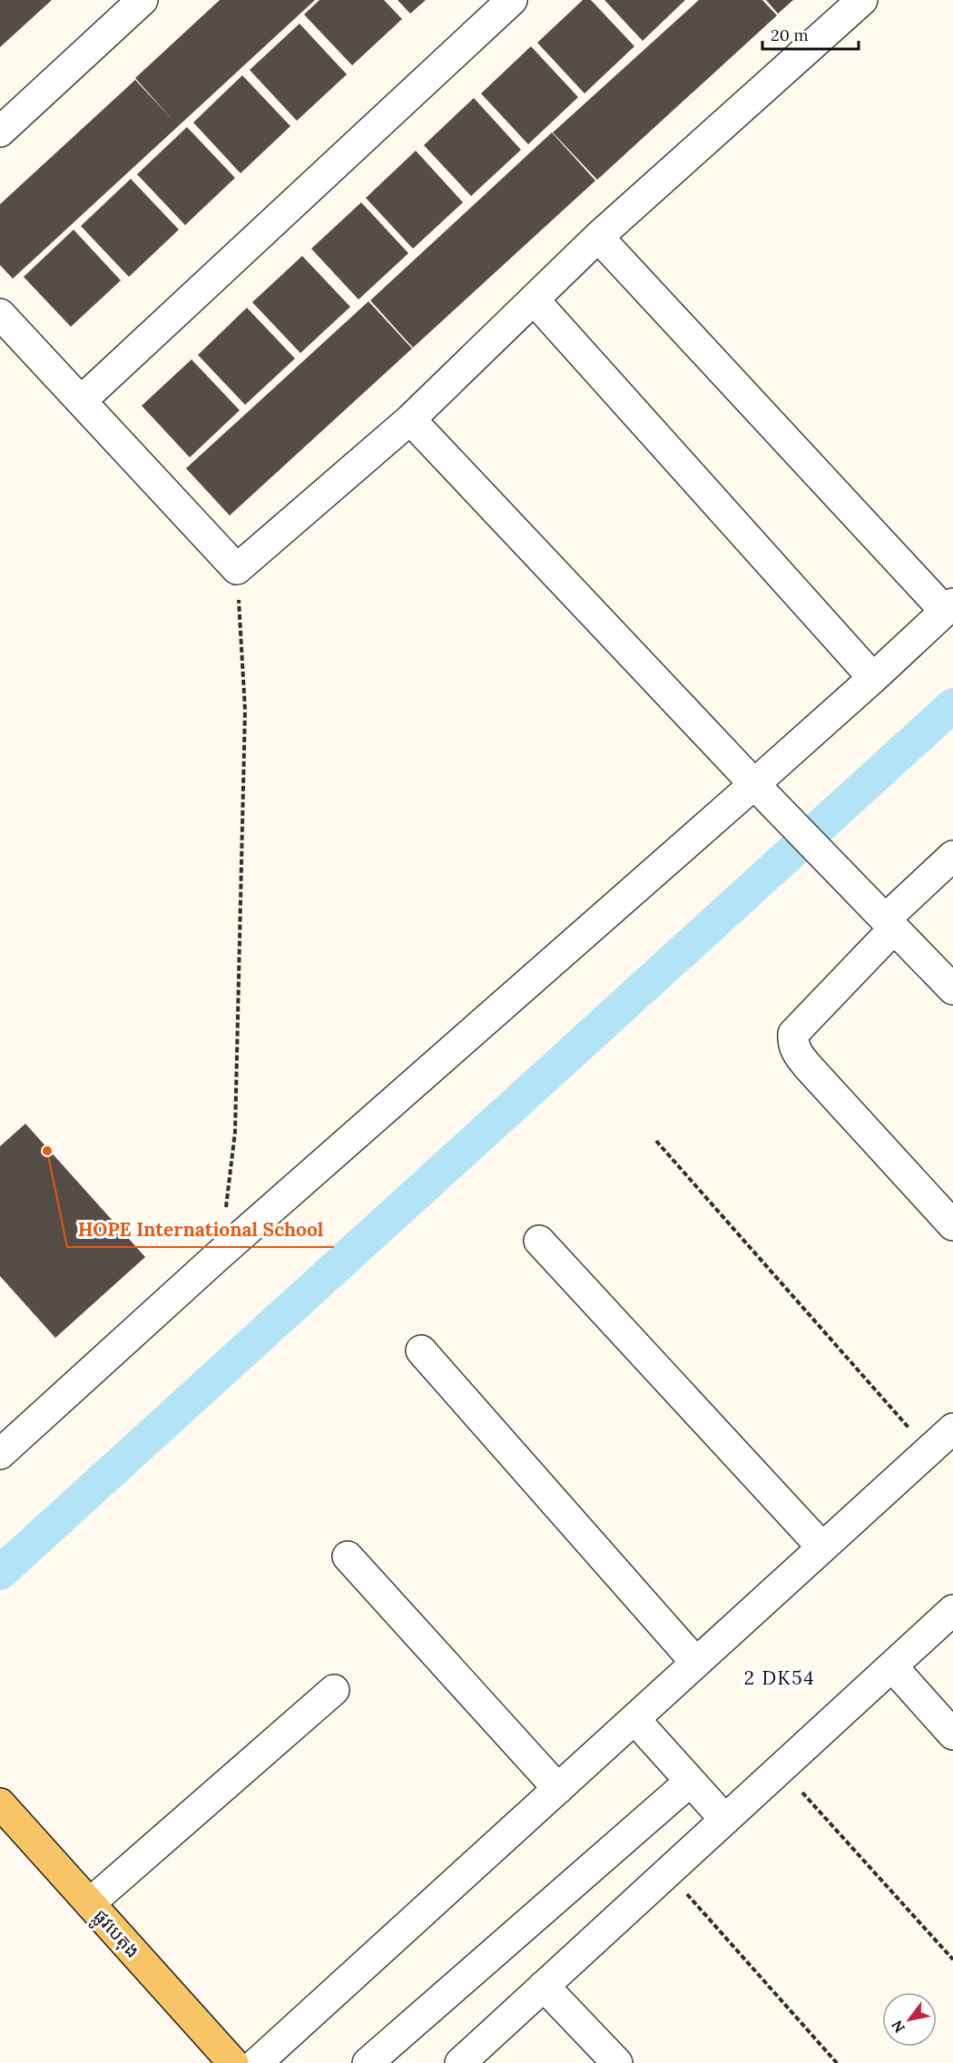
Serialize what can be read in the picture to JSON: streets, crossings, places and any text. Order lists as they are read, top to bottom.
{
  "streets": {
    "main road": ["ផ្លូវបេតុង"]
  },
  "districts": ["2 DK54"],
  "places": ["HOPE International School"],
  "scale_bar": "20 m",
  "north": "bottom left"
}
